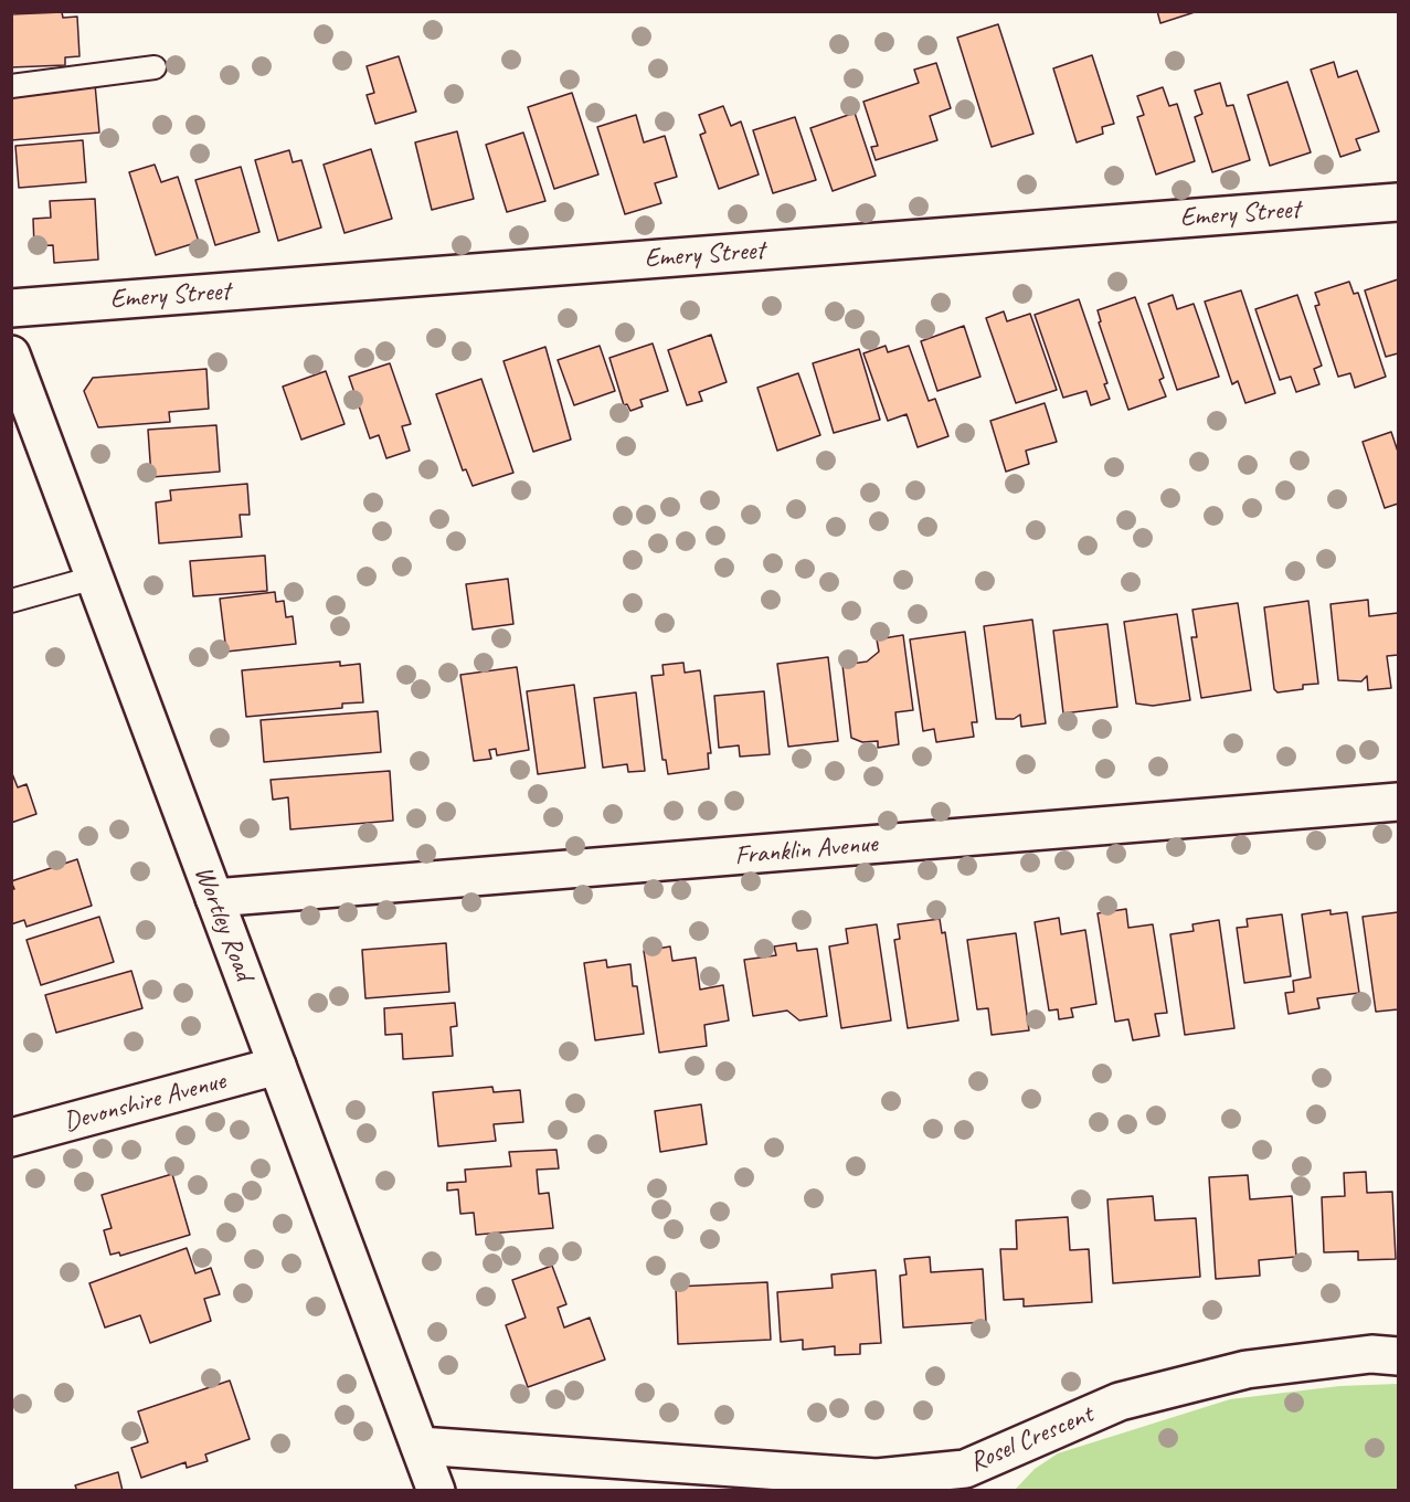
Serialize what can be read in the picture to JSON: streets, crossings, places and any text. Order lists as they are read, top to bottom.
{
  "streets": {
    "street": [
      "Emery Street",
      "Franklin Avenue",
      "Wortley Road",
      "Devonshire Avenue",
      "Rosel Crescent"
    ]
  },
  "crossings": [
    ["Franklin Avenue", "Wortley Road"],
    ["Wortley Road", "Devonshire Avenue"],
    ["Wortley Road", "Rosel Crescent"]
  ]
}
